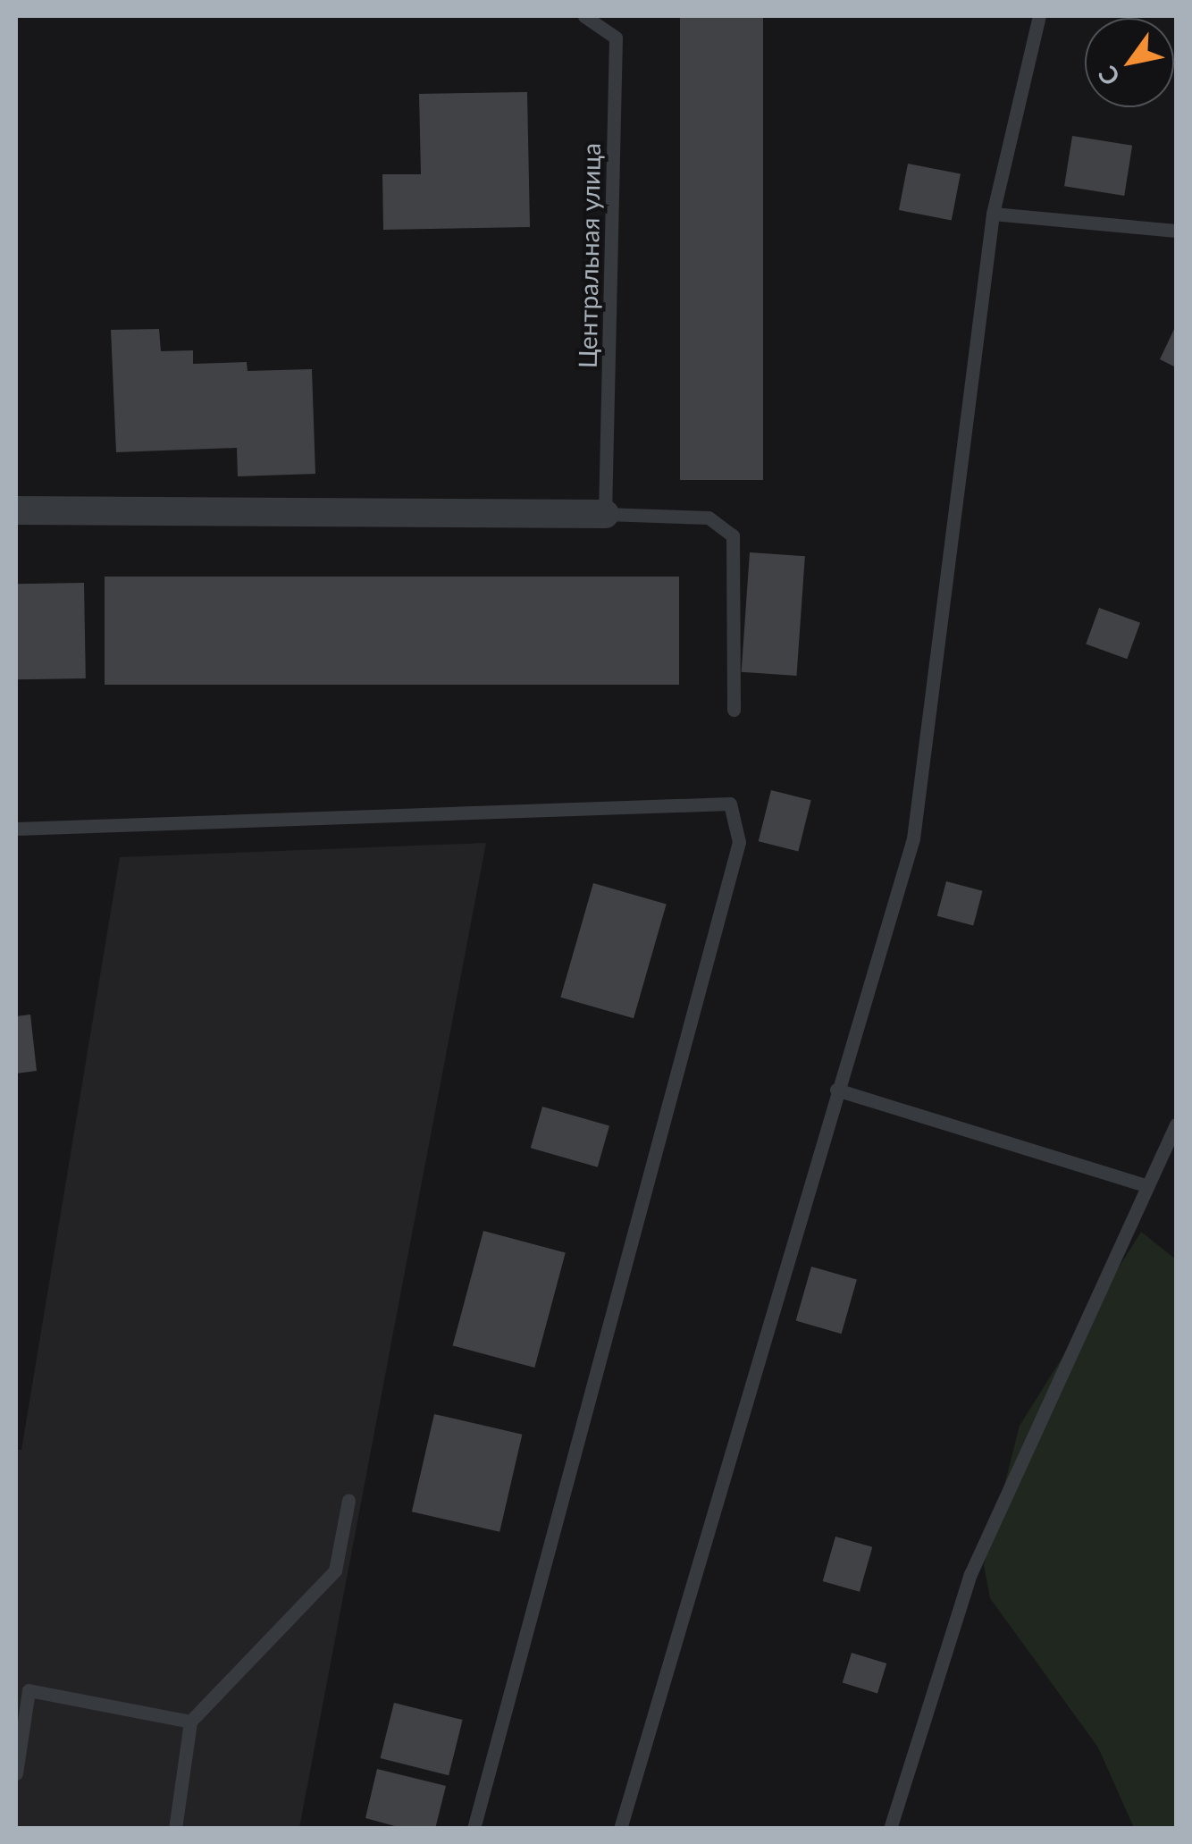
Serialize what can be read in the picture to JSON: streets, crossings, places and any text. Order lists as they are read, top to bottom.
{
  "streets": {
    "lane": ["Центральная улица"]
  },
  "north": "bottom left"
}
